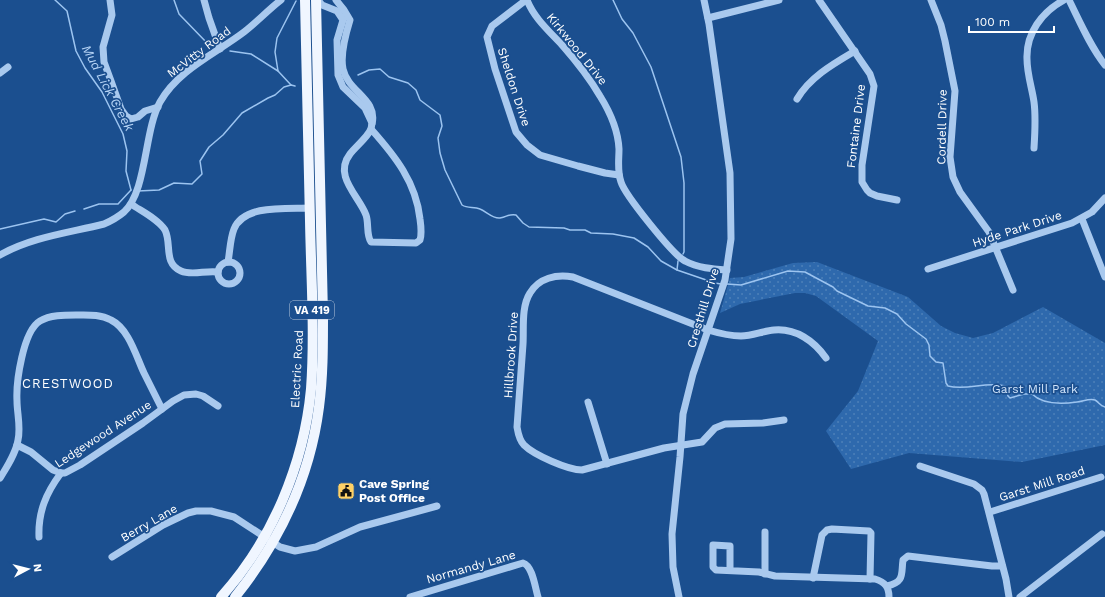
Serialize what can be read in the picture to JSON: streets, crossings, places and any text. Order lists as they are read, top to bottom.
{
  "streets": {
    "main road": ["VA 419", "Electric Road"],
    "street": [
      "Kirkwood Drive",
      "McVitty Road",
      "Sheldon Drive",
      "Fontaine Drive",
      "Cordell Drive",
      "Hyde Park Drive",
      "Cresthill Drive",
      "Hillbrook Drive",
      "Ledgewood Avenue",
      "Garst Mill Road",
      "Berry Lane",
      "Normandy Lane"
    ]
  },
  "crossings": [
    ["Kirkwood Drive", "Sheldon Drive"],
    ["Kirkwood Drive", "Cresthill Drive"],
    ["Cordell Drive", "Hyde Park Drive"],
    ["Cresthill Drive", "Hillbrook Drive"],
    ["Electric Road", "Berry Lane"]
  ],
  "districts": ["CRESTWOOD"],
  "water": ["Mud Lick Creek"],
  "parks": ["Garst Mill Park"],
  "places": {
    "public building": ["Cave Spring Post Office"]
  },
  "scale_bar": "100 m",
  "north": "right"
}
